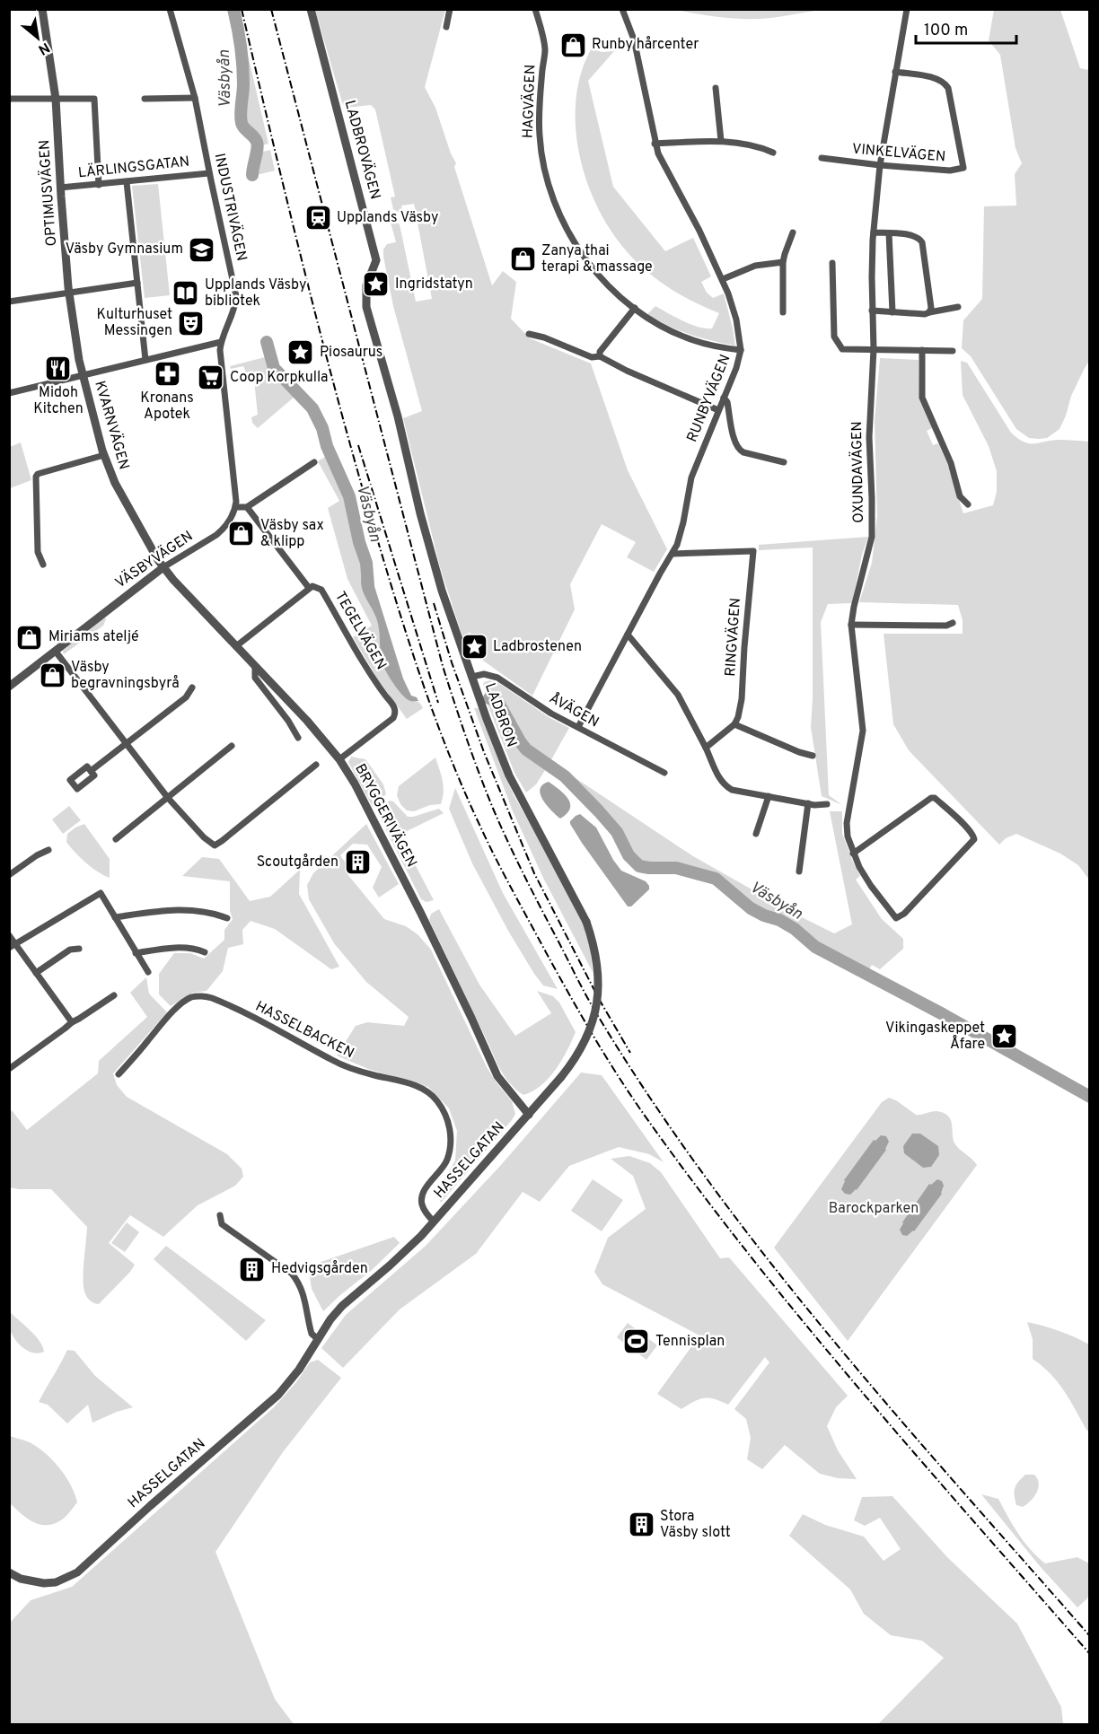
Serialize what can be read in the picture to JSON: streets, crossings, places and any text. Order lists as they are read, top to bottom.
{
  "streets": {
    "street": [
      "HAGVÄGEN",
      "LADBROVÄGEN",
      "VINKELVÄGEN",
      "LÄRLINGSGATAN",
      "OPTIMUSVÄGEN",
      "INDUSTRIVÄGEN",
      "RUNBYVÄGEN",
      "KVARNVÄGEN",
      "OXUNDAVÄGEN",
      "VÄSBYVÄGEN",
      "TEGELVÄGEN",
      "RINGVÄGEN",
      "ÅVÄGEN",
      "LADBRON",
      "BRYGGERIVÄGEN",
      "HASSELBACKEN",
      "HASSELGATAN"
    ]
  },
  "crossings": [
    ["HAGVÄGEN", "RUNBYVÄGEN"],
    ["LADBROVÄGEN", "LADBRON"],
    ["VINKELVÄGEN", "OXUNDAVÄGEN"],
    ["LÄRLINGSGATAN", "OPTIMUSVÄGEN"],
    ["LÄRLINGSGATAN", "INDUSTRIVÄGEN"],
    ["OPTIMUSVÄGEN", "KVARNVÄGEN"],
    ["INDUSTRIVÄGEN", "VÄSBYVÄGEN"],
    ["RUNBYVÄGEN", "RINGVÄGEN"],
    ["RUNBYVÄGEN", "ÅVÄGEN"],
    ["KVARNVÄGEN", "VÄSBYVÄGEN"],
    ["KVARNVÄGEN", "BRYGGERIVÄGEN"],
    ["VÄSBYVÄGEN", "BRYGGERIVÄGEN"],
    ["TEGELVÄGEN", "BRYGGERIVÄGEN"],
    ["ÅVÄGEN", "LADBRON"],
    ["LADBRON", "BRYGGERIVÄGEN"],
    ["LADBRON", "HASSELGATAN"],
    ["BRYGGERIVÄGEN", "HASSELGATAN"],
    ["HASSELBACKEN", "HASSELGATAN"]
  ],
  "water": ["Väsbyån"],
  "parks": ["Barockparken"],
  "places": {
    "shop": [
      "Runby hårcenter",
      "Zanya thai terapi & massage",
      "Väsby sax & klipp",
      "Miriams ateljé",
      "Väsby begravningsbyrå"
    ],
    "station": ["Upplands Väsby"],
    "school or university": ["Väsby Gymnasium"],
    "place": [
      "Ingridstatyn",
      "Piosaurus",
      "Ladbrostenen",
      "Vikingaskeppet Åfare"
    ],
    "library": ["Upplands Väsby bibliotek"],
    "theatre": ["Kulturhuset Messingen"],
    "restaurant": ["Midoh Kitchen"],
    "pharmacy": ["Kronans Apotek"],
    "supermarket": ["Coop Korpkulla"],
    "building": ["Scoutgården", "Hedvigsgården", "Stora Väsby slott"],
    "sports": ["Tennisplan"]
  },
  "scale_bar": "100 m",
  "north": "bottom right"
}
